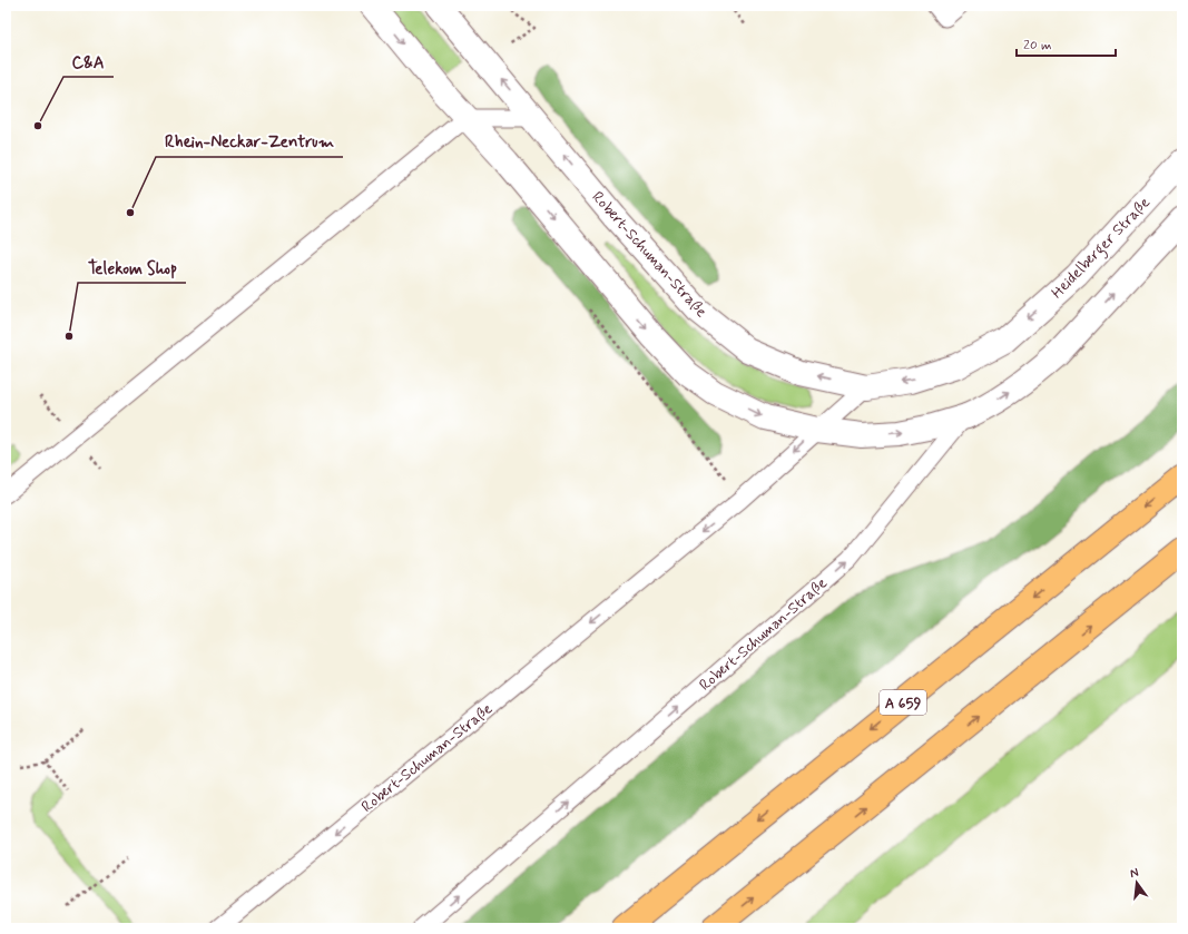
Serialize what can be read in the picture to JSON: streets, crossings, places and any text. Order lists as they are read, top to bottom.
{
  "streets": {
    "highway": ["A 659"],
    "street": ["Heidelberger Straße", "Robert-Schuman-Straße"]
  },
  "crossings": [
    ["Heidelberger Straße", "Robert-Schuman-Straße"]
  ],
  "places": ["C&A", "Rhein-Neckar-Zentrum", "Telekom Shop"],
  "scale_bar": "20 m",
  "north": "top"
}
